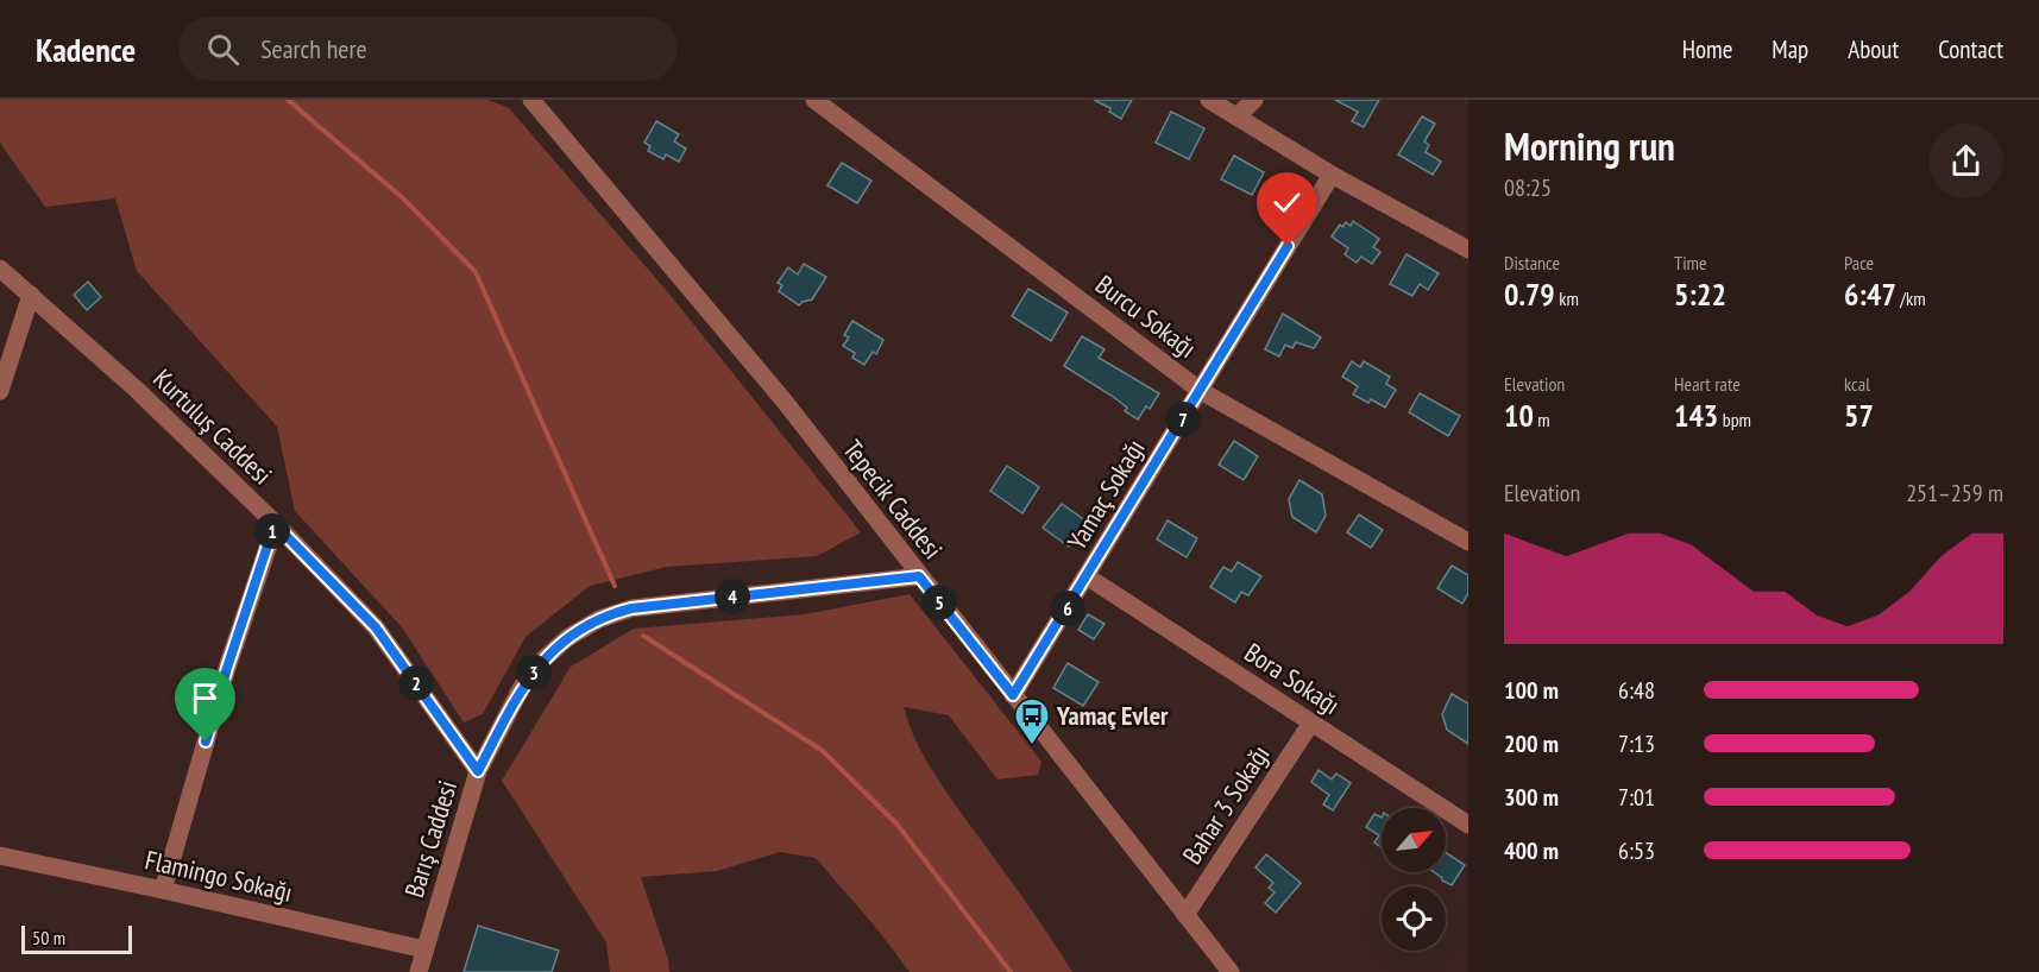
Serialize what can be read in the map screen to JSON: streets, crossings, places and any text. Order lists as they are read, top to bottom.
{
  "streets": {
    "street": [
      "Burcu Sokağı",
      "Kurtuluş Caddesi",
      "Yamaç Sokağı",
      "Tepecik Caddesi",
      "Bora Sokağı",
      "Bahar 3 Sokağı",
      "Barış Caddesi",
      "Flamingo Sokağı"
    ]
  },
  "crossings": [
    ["Burcu Sokağı", "Yamaç Sokağı"],
    ["Kurtuluş Caddesi", "Barış Caddesi"],
    ["Yamaç Sokağı", "Tepecik Caddesi"],
    ["Yamaç Sokağı", "Bora Sokağı"],
    ["Tepecik Caddesi", "Bahar 3 Sokağı"],
    ["Tepecik Caddesi", "Barış Caddesi"],
    ["Bora Sokağı", "Bahar 3 Sokağı"],
    ["Barış Caddesi", "Flamingo Sokağı"]
  ],
  "places": {
    "bus stop": ["Yamaç Evler"]
  },
  "scale_bar": "50 m",
  "north": "top right",
  "page": {
    "header": "Kadence",
    "search": "Search here",
    "nav": [
      "Home",
      "Map",
      "About",
      "Contact"
    ],
    "heading": ["Morning run", "08:25"],
    "stats": [
      ["Distance", "0.79 km"],
      ["Time", "5:22"],
      ["Pace", "6:47 /km"],
      ["Elevation", "10 m"],
      ["Heart rate", "143 bpm"],
      ["kcal", "57"]
    ],
    "pins": [
      "7",
      "1",
      "4",
      "5",
      "6",
      "3",
      "2"
    ],
    "chart": ["Elevation", "251–259 m"],
    "list": [
      {
        "name": "100 m",
        "note": "6:48"
      },
      {
        "name": "200 m",
        "note": "7:13"
      },
      {
        "name": "300 m",
        "note": "7:01"
      },
      {
        "name": "400 m",
        "note": "6:53"
      }
    ],
    "scale": "50 m"
  }
}
